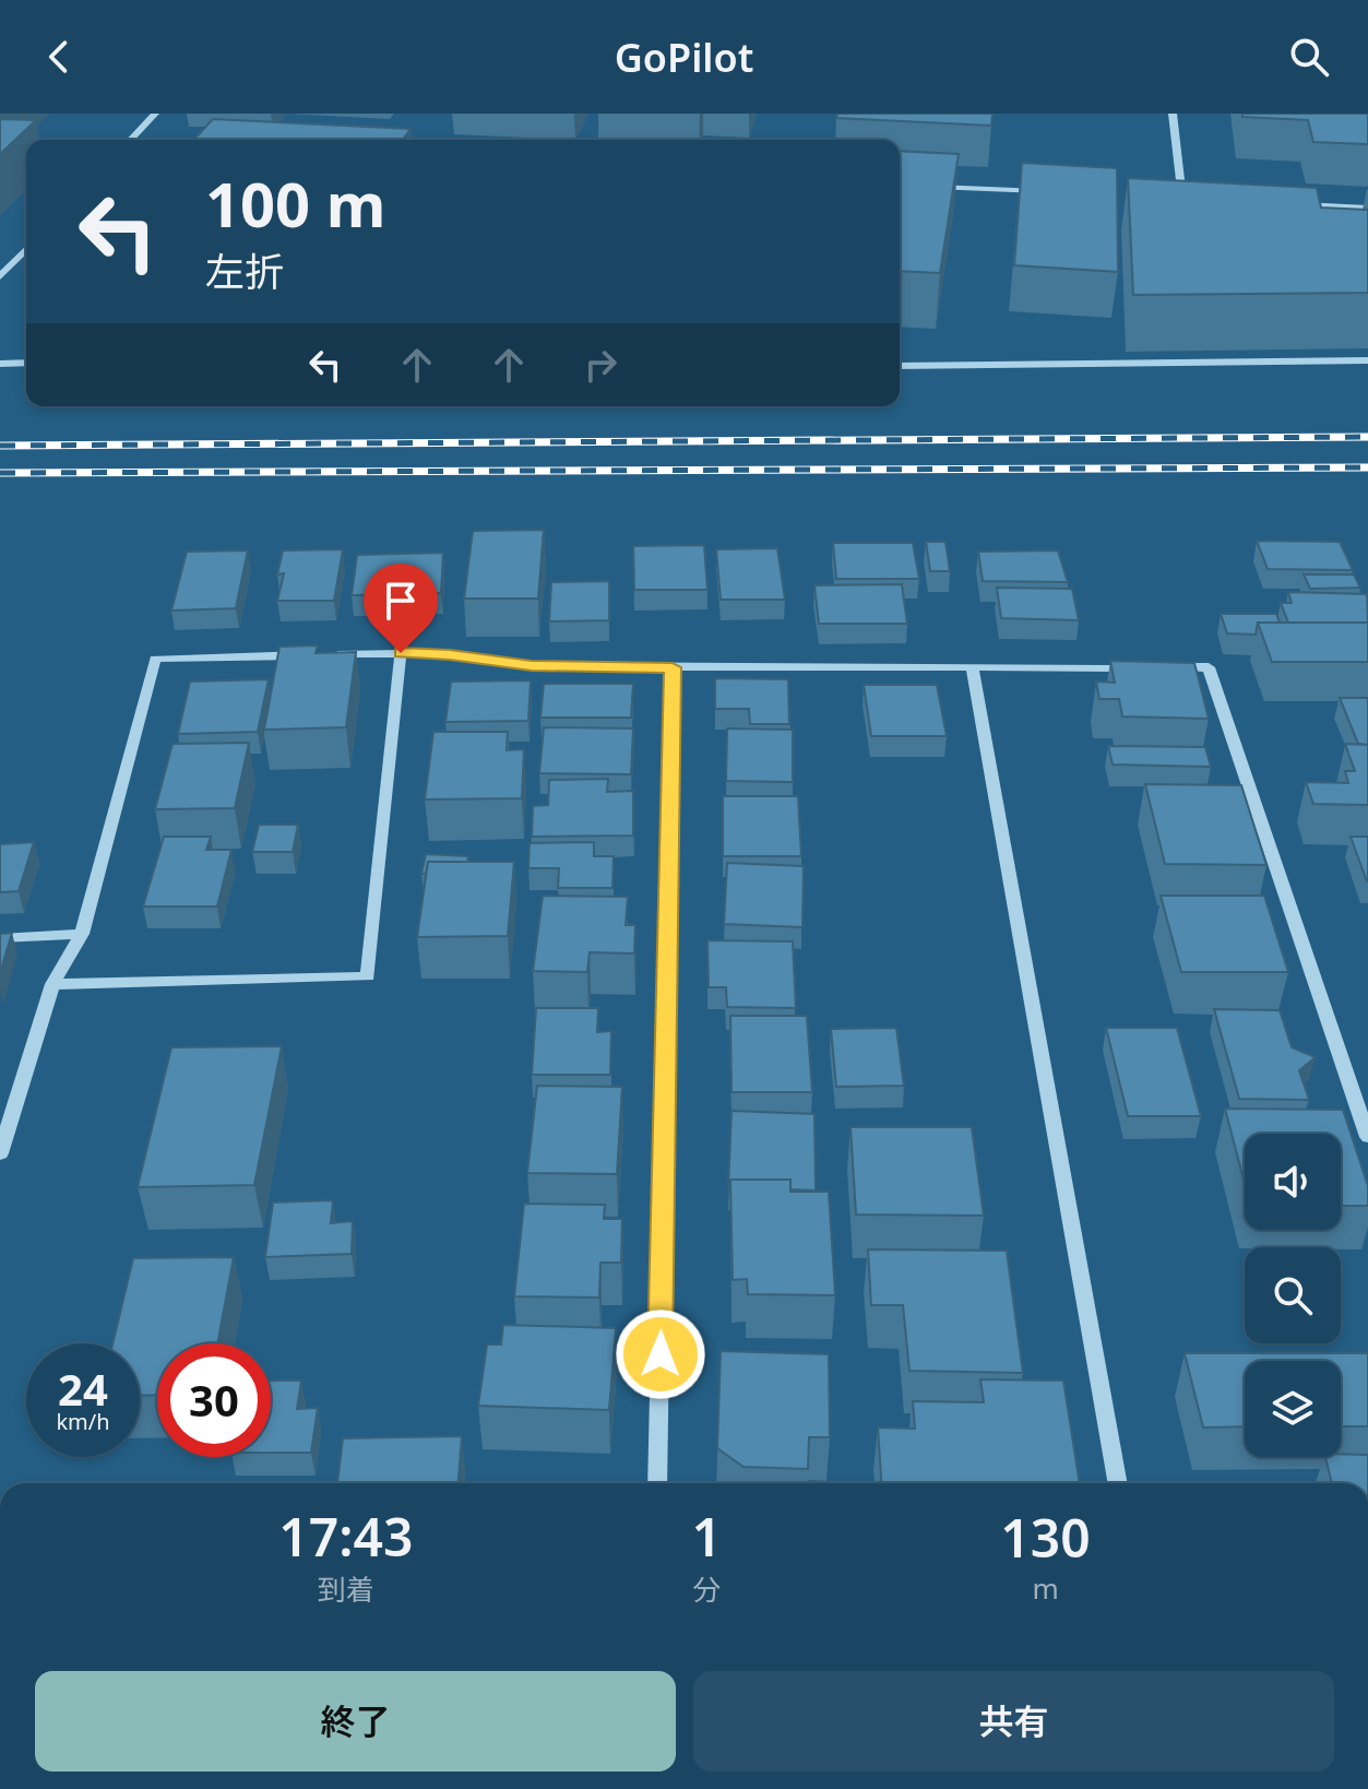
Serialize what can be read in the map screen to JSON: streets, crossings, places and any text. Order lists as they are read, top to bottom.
{
  "page": {
    "header": "GoPilot",
    "turn": ["100 m", "左折"],
    "speed": "24 km/h",
    "limit": "30",
    "eta": [
      "17:43",
      "到着",
      "1",
      "分",
      "130",
      "m"
    ],
    "buttons": ["終了", "共有"]
  }
}
